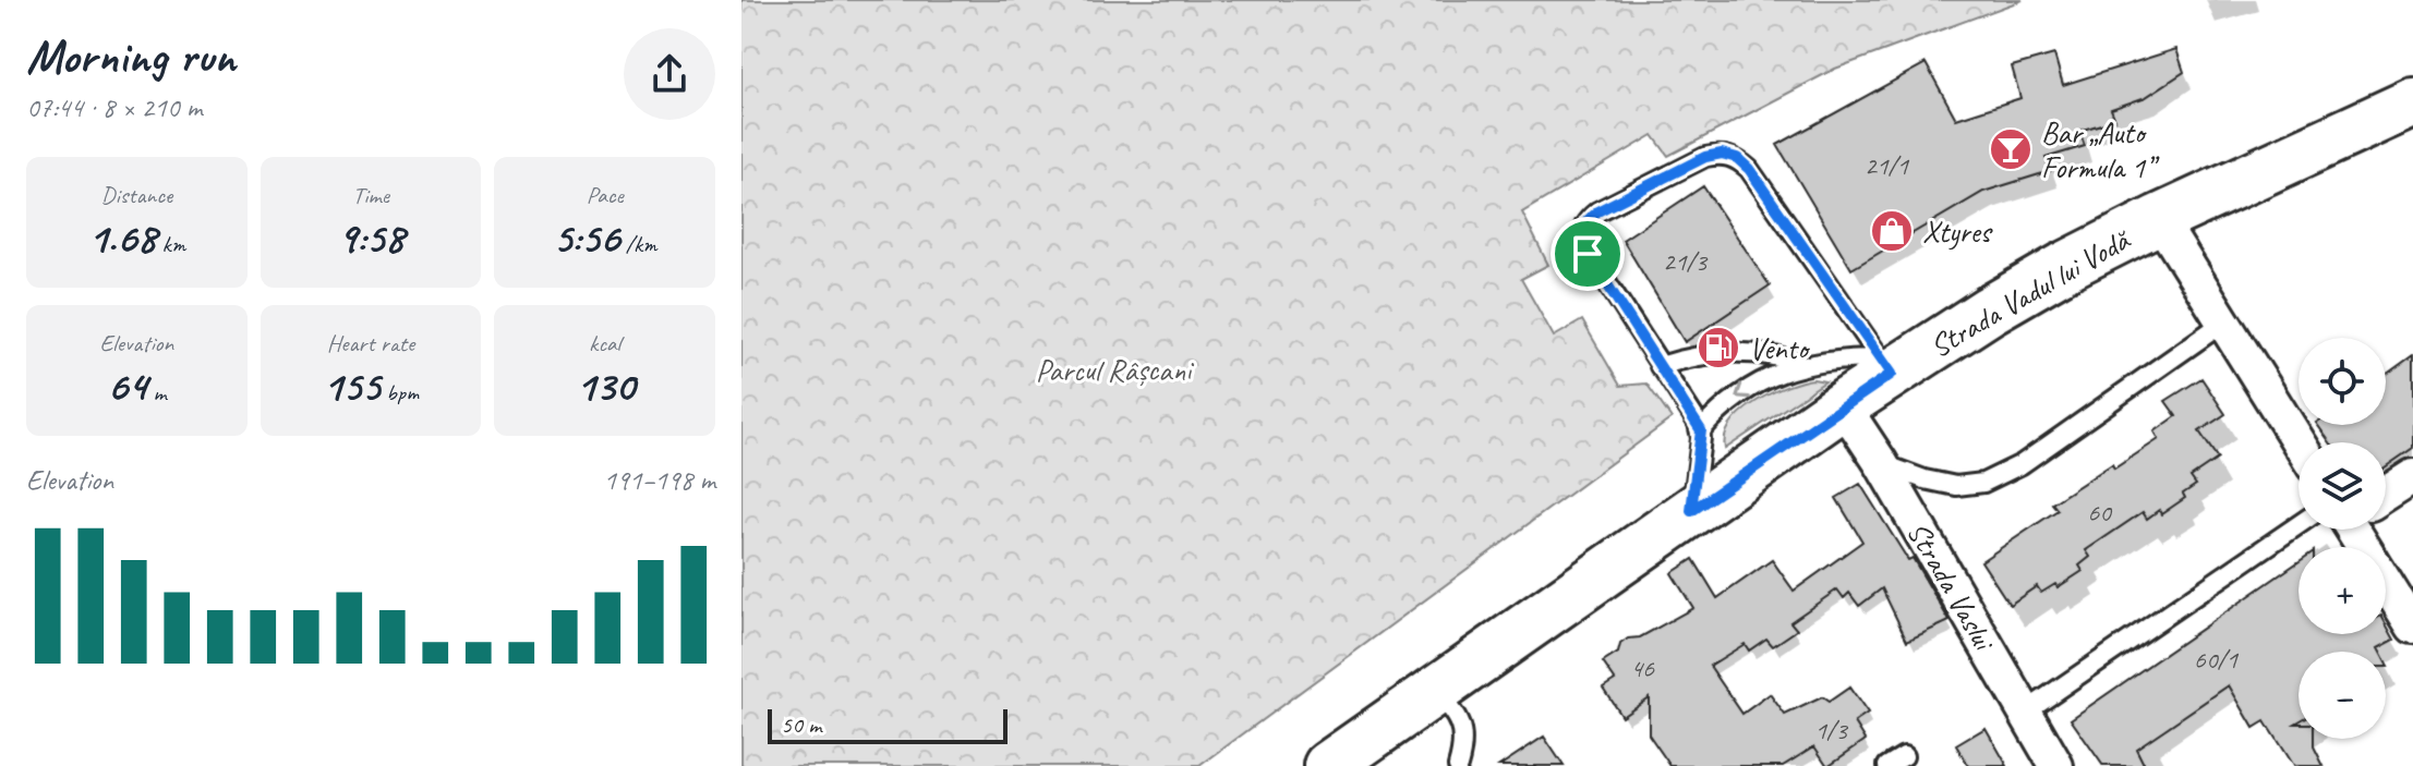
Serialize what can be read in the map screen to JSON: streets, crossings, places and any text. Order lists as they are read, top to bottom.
{
  "streets": {
    "main road": ["Strada Vadul lui Vodă"],
    "street": ["Strada Vaslui"]
  },
  "crossings": [
    ["Strada Vadul lui Vodă", "Strada Vaslui"]
  ],
  "parks": ["Parcul Râșcani"],
  "places": {
    "bar": ["Bar „Auto Formula 1”"],
    "shop": ["Xtyres"],
    "fuel station": ["Vento"]
  },
  "house_numbers": [
    "21/1",
    "21/3",
    "60",
    "60/1",
    "46",
    "1/3"
  ],
  "scale_bar": "50 m",
  "page": {
    "heading": ["Morning run", "07:44 · 8 × 210 m"],
    "stats": [
      ["Distance", "1.68 km"],
      ["Time", "9:58"],
      ["Pace", "5:56 /km"],
      ["Elevation", "64 m"],
      ["Heart rate", "155 bpm"],
      ["kcal", "130"]
    ],
    "map_buttons": ["+", "−"],
    "chart": ["Elevation", "191–198 m"],
    "scale": "50 m"
  }
}
